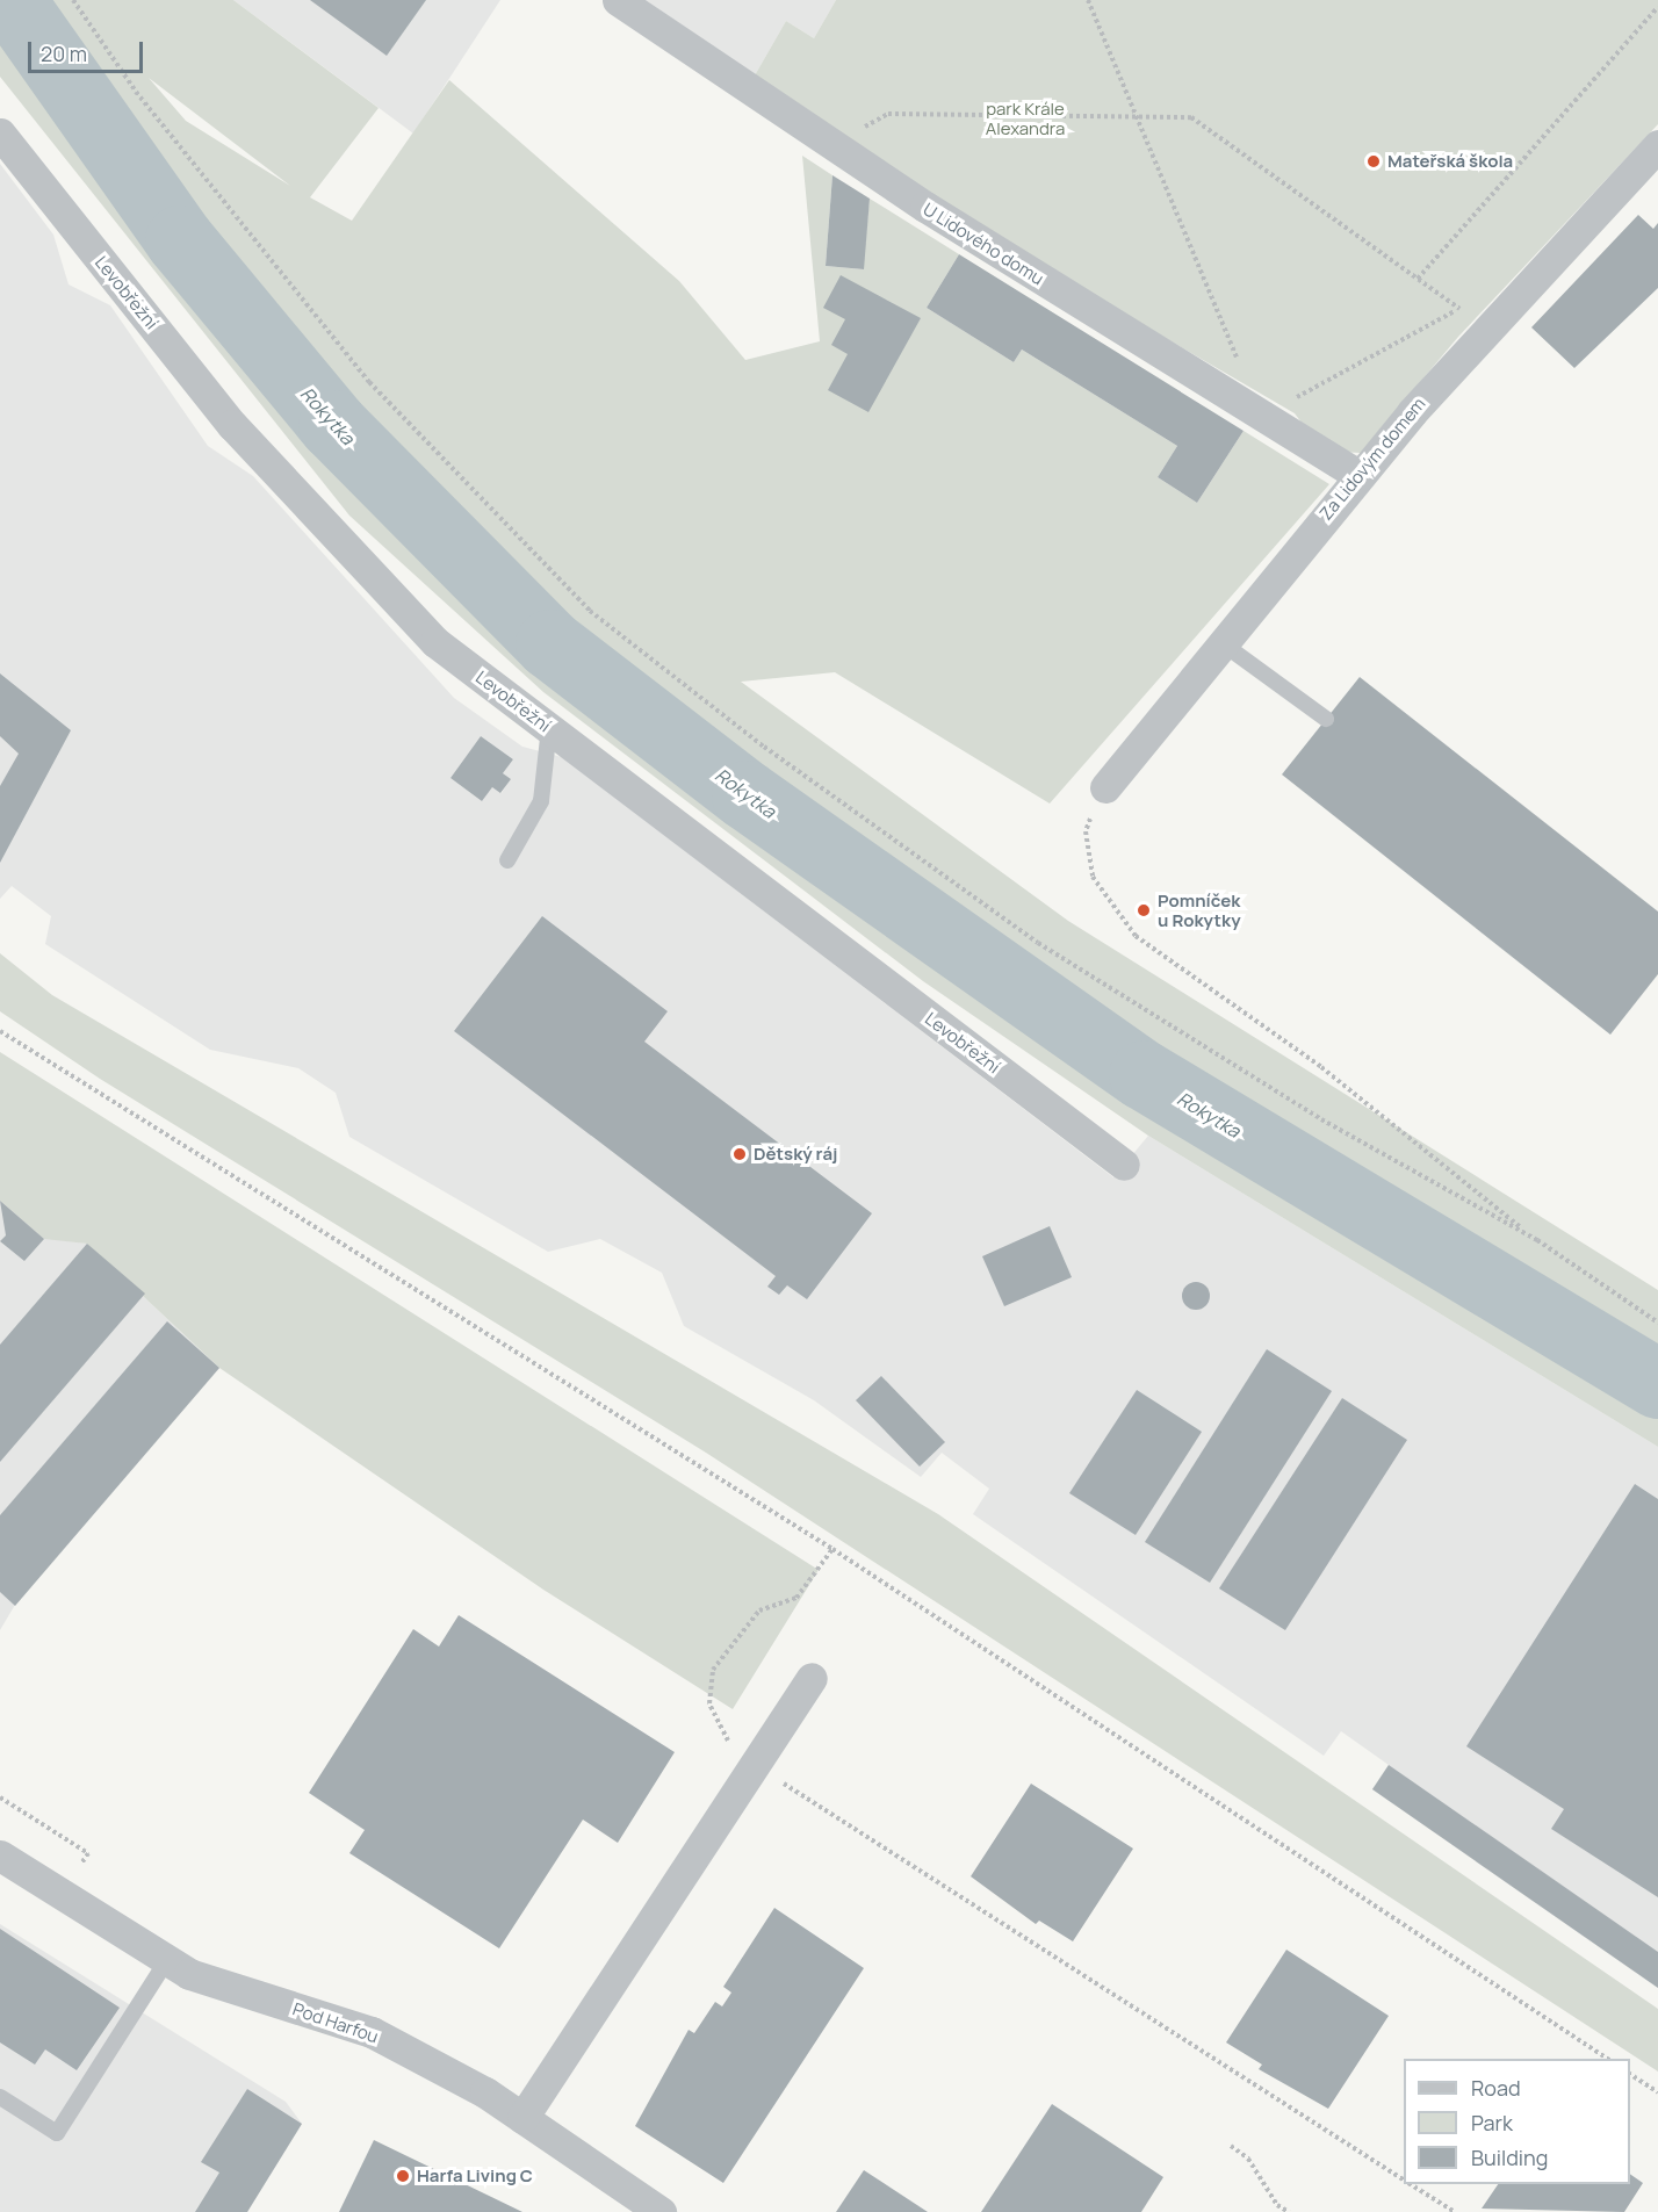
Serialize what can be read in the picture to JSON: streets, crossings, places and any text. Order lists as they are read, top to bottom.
{
  "streets": {
    "street": [
      "U Lidového domu",
      "Levobřežní",
      "Za Lidovým domem",
      "Pod Harfou"
    ]
  },
  "crossings": [
    ["U Lidového domu", "Za Lidovým domem"]
  ],
  "water": ["Rokytka"],
  "parks": ["park Krále Alexandra"],
  "places": [
    "Mateřská škola",
    "Pomníček u Rokytky",
    "Dětský ráj",
    "Harfa Living C"
  ],
  "legend": ["Road", "Park", "Building"],
  "scale_bar": "20 m"
}
